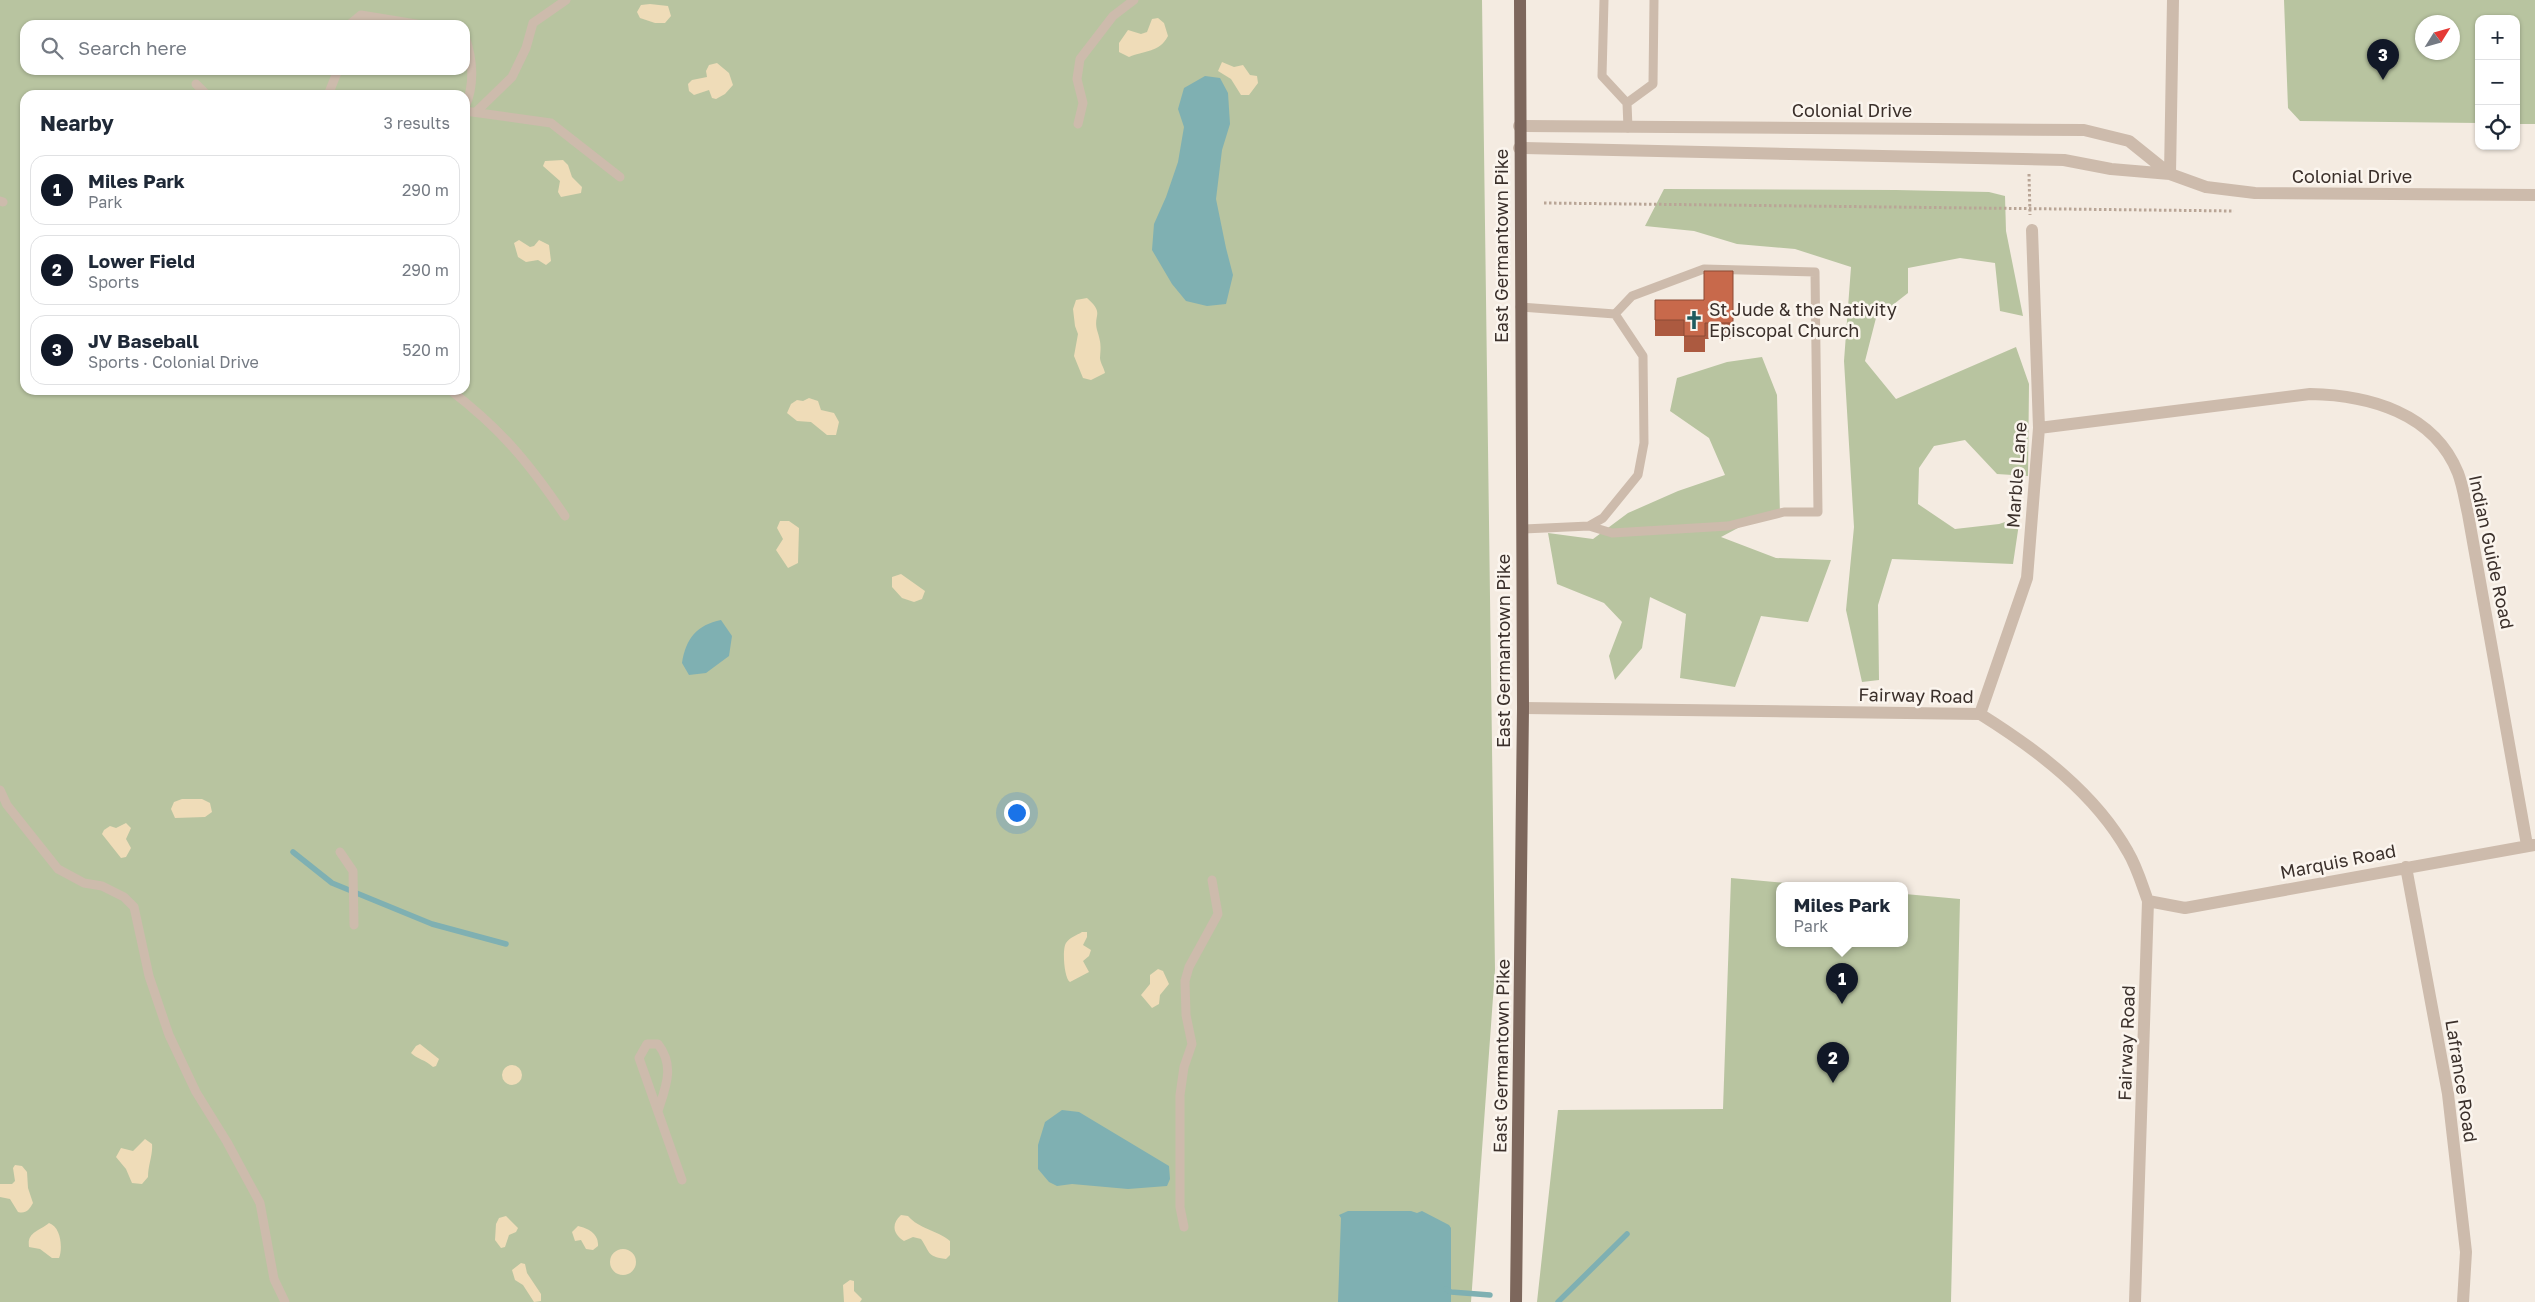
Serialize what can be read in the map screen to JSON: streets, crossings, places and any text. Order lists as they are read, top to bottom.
{
  "streets": {
    "main road": ["East Germantown Pike"],
    "street": [
      "Colonial Drive",
      "Marble Lane",
      "Indian Guide Road",
      "Fairway Road",
      "Marquis Road",
      "Lafrance Road"
    ]
  },
  "crossings": [
    ["Colonial Drive", "East Germantown Pike"],
    ["East Germantown Pike", "Fairway Road"],
    ["Marble Lane", "Indian Guide Road"],
    ["Marble Lane", "Fairway Road"],
    ["Indian Guide Road", "Marquis Road"],
    ["Fairway Road", "Marquis Road"],
    ["Marquis Road", "Lafrance Road"]
  ],
  "places": {
    "church": ["St Jude & the Nativity Episcopal Church"]
  },
  "north": "top right",
  "page": {
    "map_buttons": ["+", "−"],
    "search": "Search here",
    "pins": ["3", "1", "2"],
    "heading": ["Nearby", "3 results"],
    "list": [
      {
        "mark": "1",
        "name": "Miles Park",
        "note": "Park",
        "value": "290 m"
      },
      {
        "mark": "2",
        "name": "Lower Field",
        "note": "Sports",
        "value": "290 m"
      },
      {
        "mark": "3",
        "name": "JV Baseball",
        "note": "Sports · Colonial Drive",
        "value": "520 m"
      }
    ],
    "popup": ["Miles Park", "Park"]
  }
}
